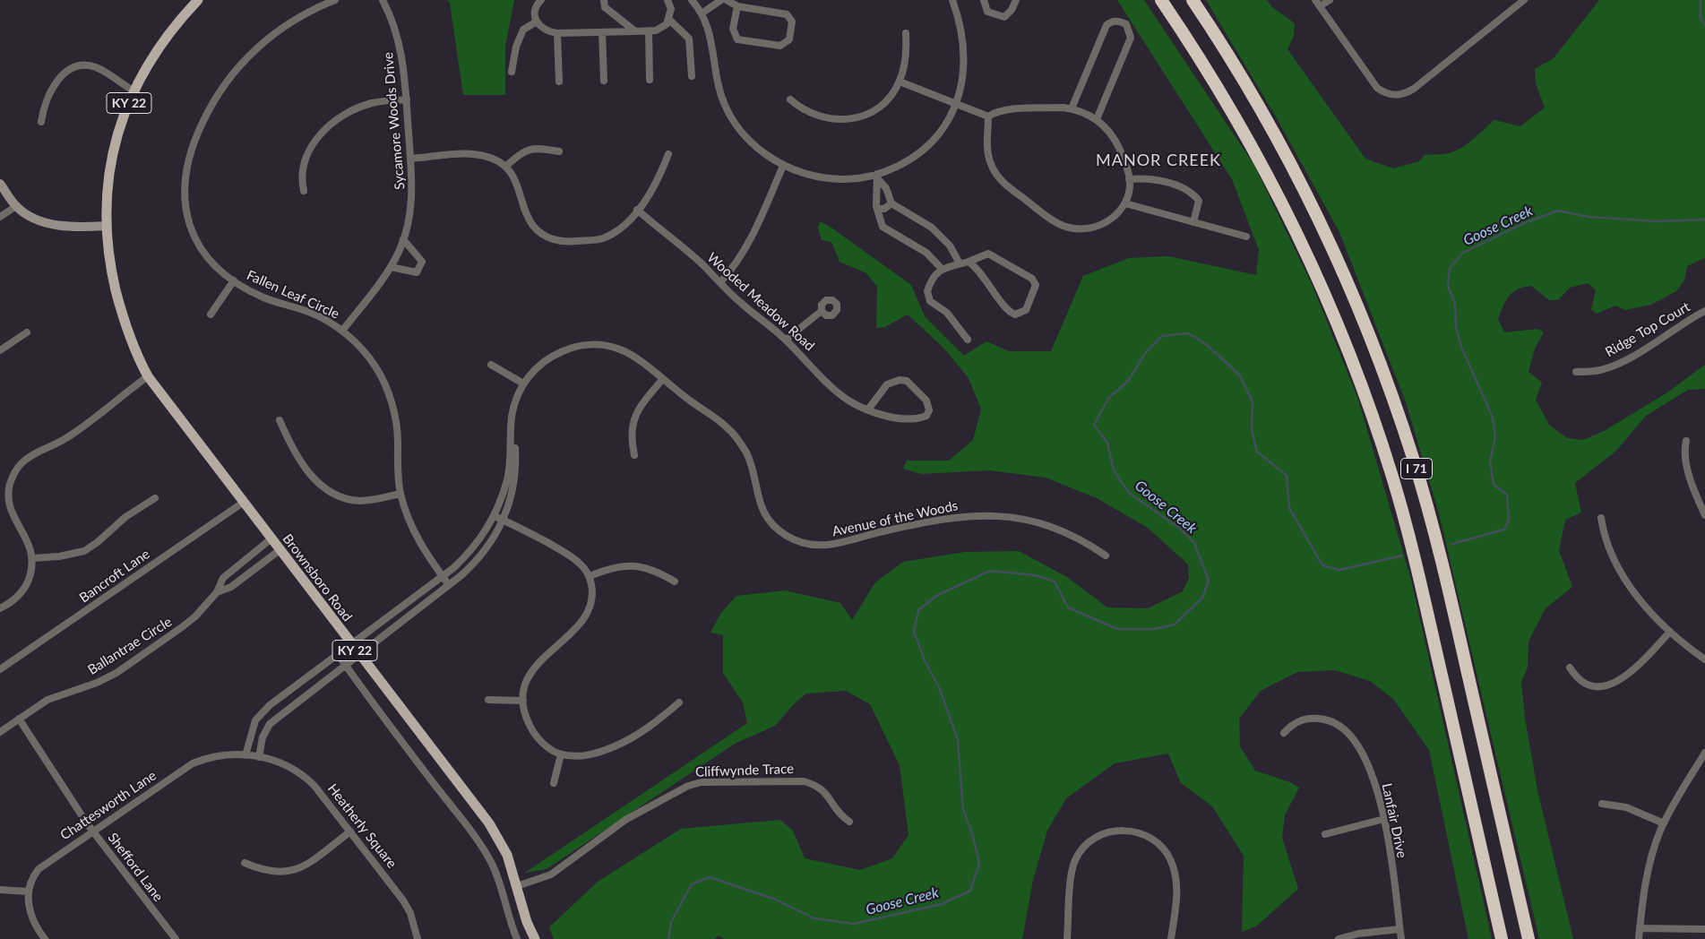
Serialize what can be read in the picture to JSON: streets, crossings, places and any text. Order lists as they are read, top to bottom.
{
  "streets": {
    "highway": ["I 71"],
    "main road": ["KY 22", "Brownsboro Road"],
    "street": [
      "Sycamore Woods Drive",
      "Fallen Leaf Circle",
      "Wooded Meadow Road",
      "Ridge Top Court",
      "Avenue of the Woods",
      "Bancroft Lane",
      "Ballantrae Circle",
      "Cliffwynde Trace",
      "Chattesworth Lane",
      "Lanfair Drive",
      "Heatherly Square",
      "Shefford Lane"
    ]
  },
  "crossings": [
    ["KY 22", "Brownsboro Road"],
    ["Sycamore Woods Drive", "Fallen Leaf Circle"],
    ["Fallen Leaf Circle", "Avenue of the Woods"],
    ["Avenue of the Woods", "Brownsboro Road"],
    ["Bancroft Lane", "Brownsboro Road"],
    ["Brownsboro Road", "Ballantrae Circle"],
    ["Brownsboro Road", "Cliffwynde Trace"],
    ["Ballantrae Circle", "Shefford Lane"],
    ["Chattesworth Lane", "Heatherly Square"],
    ["Chattesworth Lane", "Shefford Lane"]
  ],
  "districts": ["MANOR CREEK"],
  "water": ["Goose Creek"]
}
